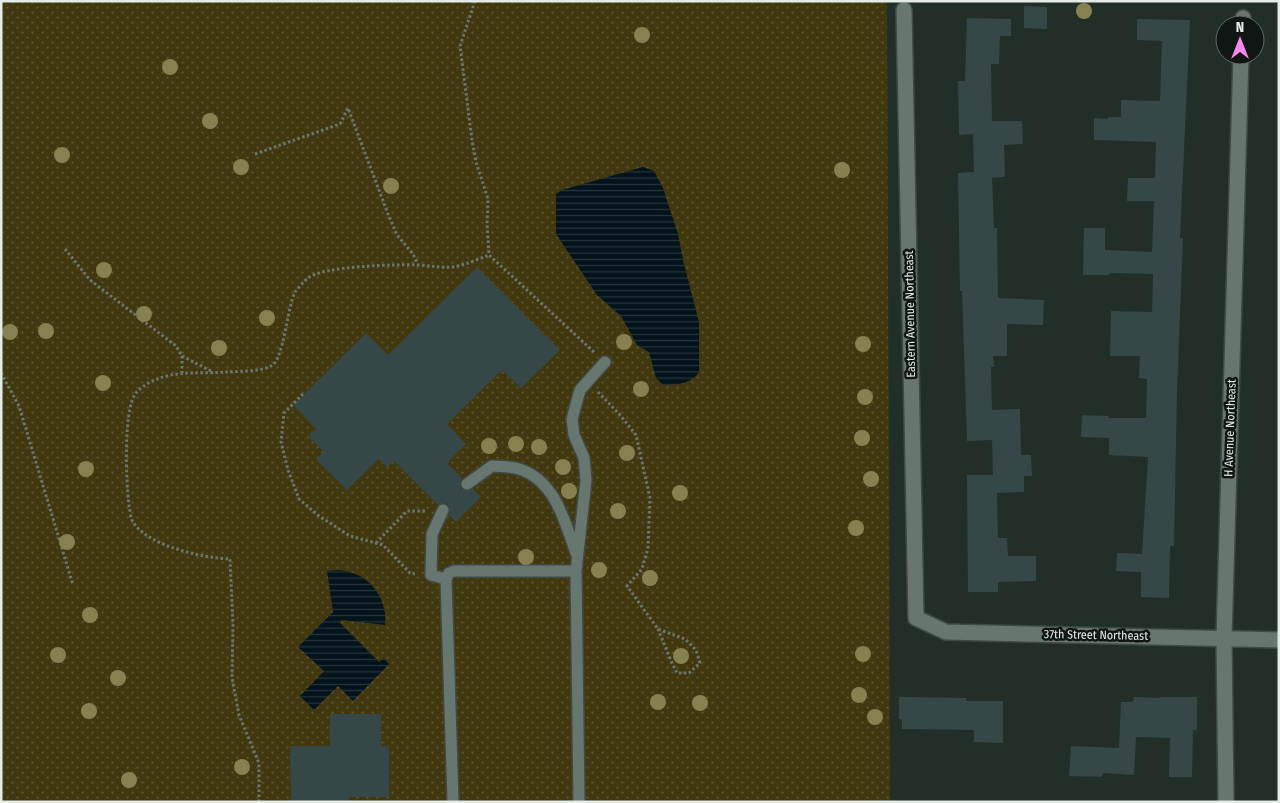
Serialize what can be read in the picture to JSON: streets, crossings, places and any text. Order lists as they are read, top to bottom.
{
  "streets": {
    "street": ["Eastern Avenue Northeast", "H Avenue Northeast", "37th Street Northeast"]
  },
  "crossings": [
    ["Eastern Avenue Northeast", "37th Street Northeast"],
    ["H Avenue Northeast", "37th Street Northeast"]
  ],
  "north": "top"
}
